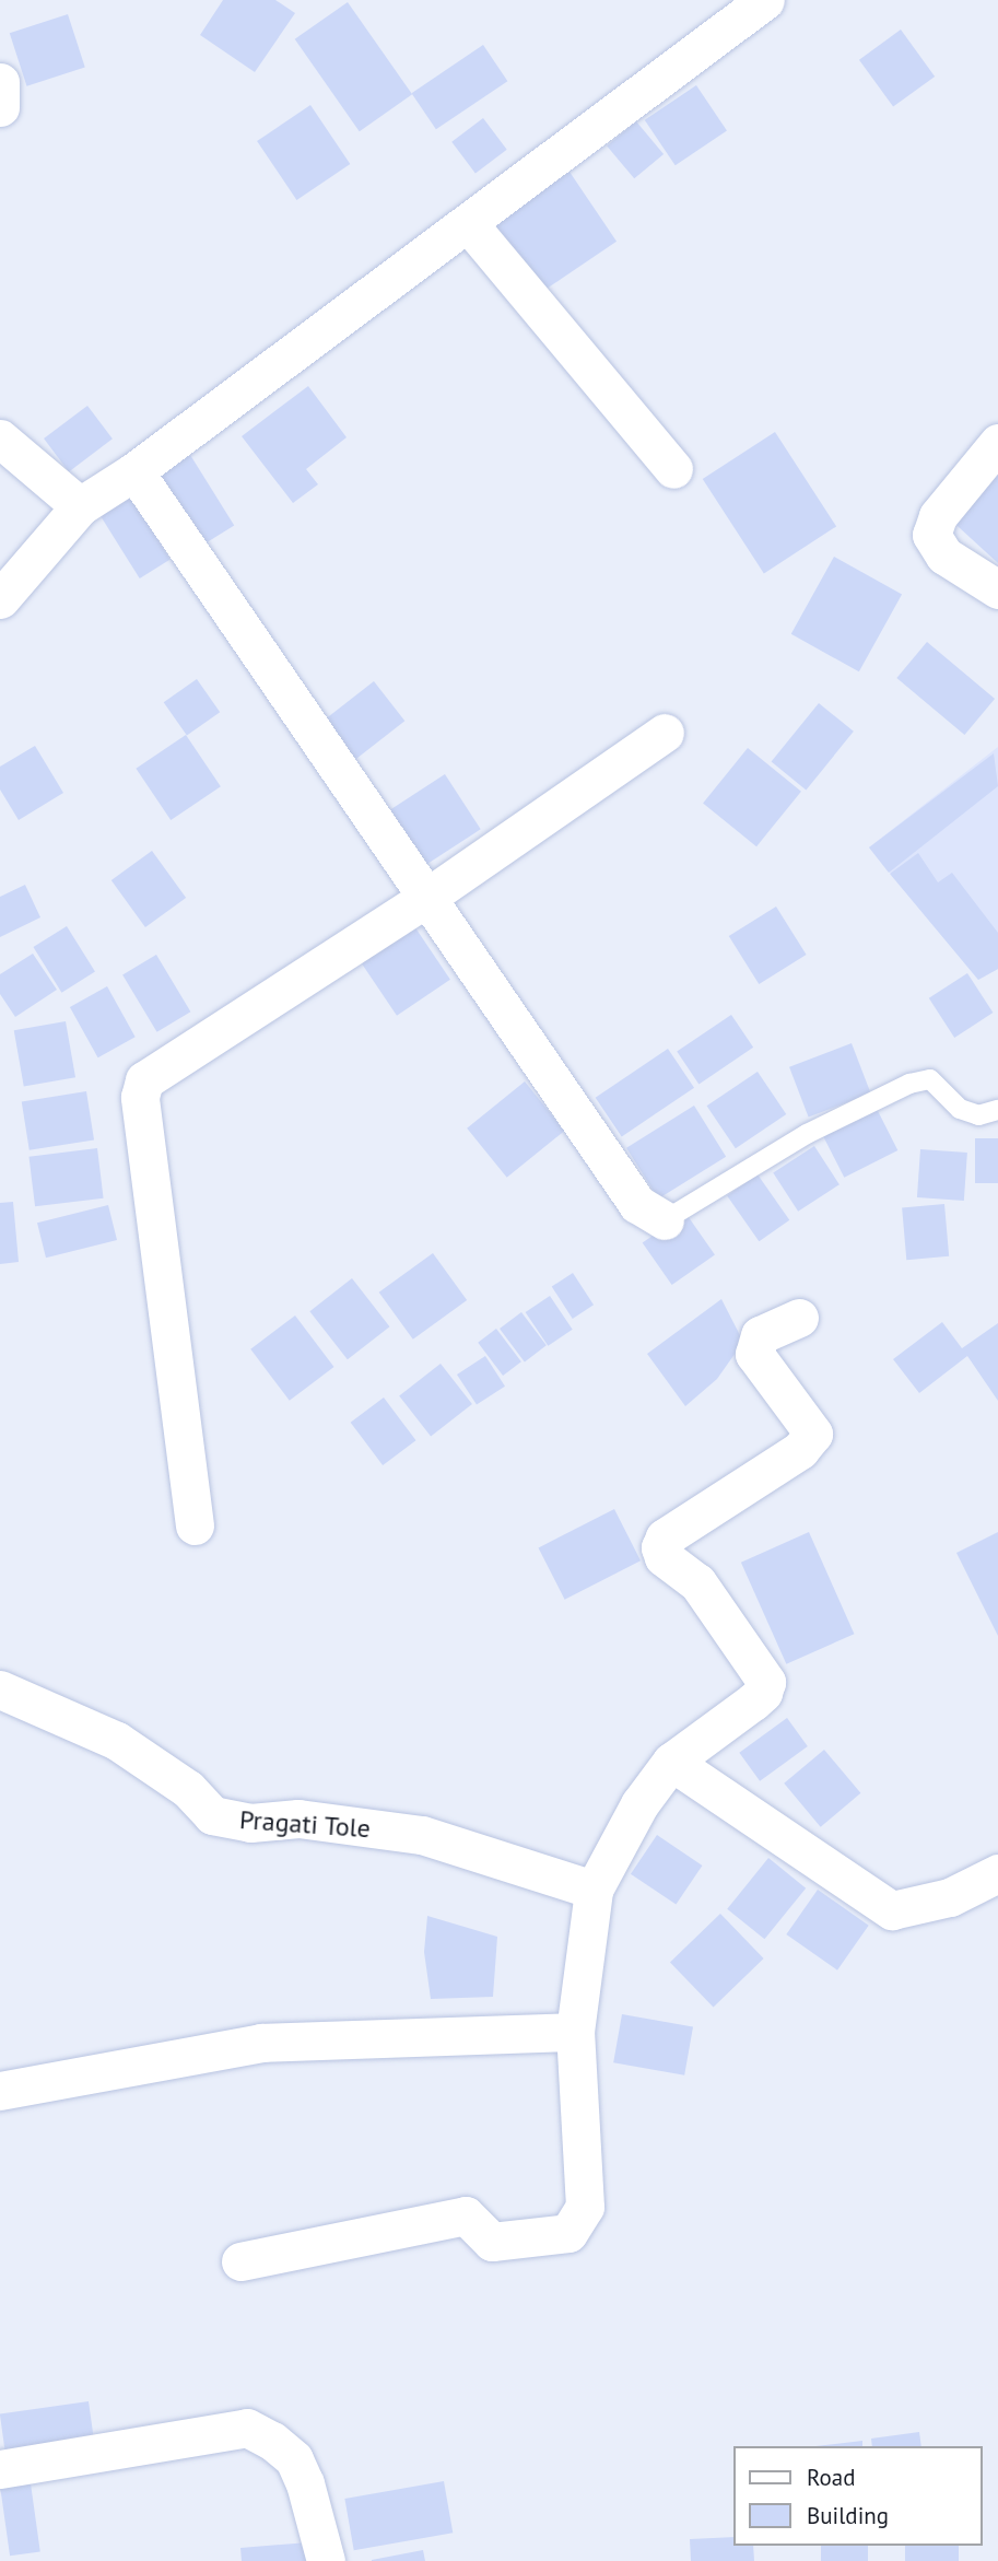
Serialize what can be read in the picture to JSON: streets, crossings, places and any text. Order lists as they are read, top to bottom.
{
  "streets": {
    "street": ["Pragati Tole"]
  },
  "legend": ["Road", "Building"]
}
